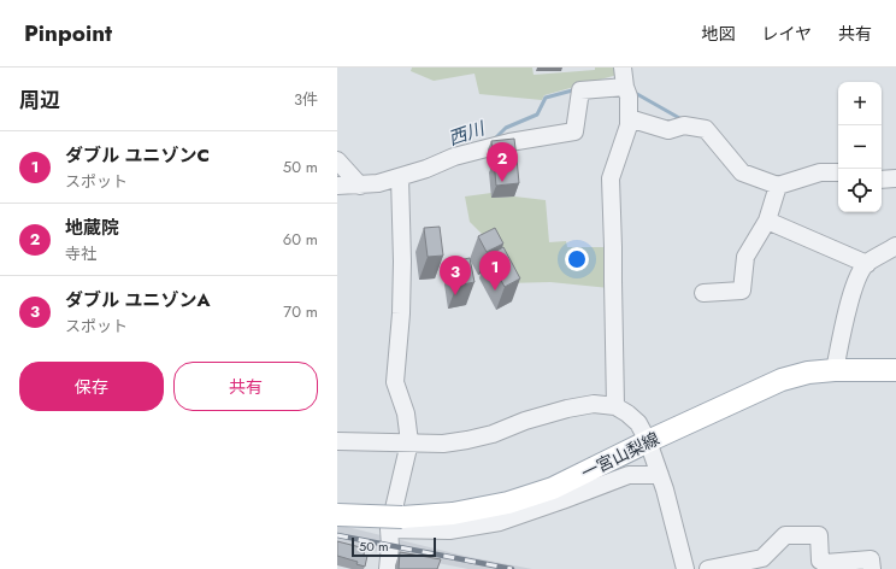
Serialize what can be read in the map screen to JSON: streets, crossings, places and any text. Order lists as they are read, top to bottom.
{
  "streets": {
    "main road": ["一宮山梨線"]
  },
  "water": ["西川"],
  "scale_bar": "50 m",
  "page": {
    "header": "Pinpoint",
    "nav": ["地図", "レイヤ", "共有"],
    "heading": ["周辺", "3件"],
    "map_buttons": ["+", "−"],
    "list": [
      {
        "mark": "1",
        "name": "ダブル ユニゾンC",
        "note": "スポット",
        "value": "50 m"
      },
      {
        "mark": "2",
        "name": "地蔵院",
        "note": "寺社",
        "value": "60 m"
      },
      {
        "mark": "3",
        "name": "ダブル ユニゾンA",
        "note": "スポット",
        "value": "70 m"
      }
    ],
    "pins": ["2", "1", "3"],
    "buttons": ["保存", "共有"],
    "scale": "50 m"
  }
}
